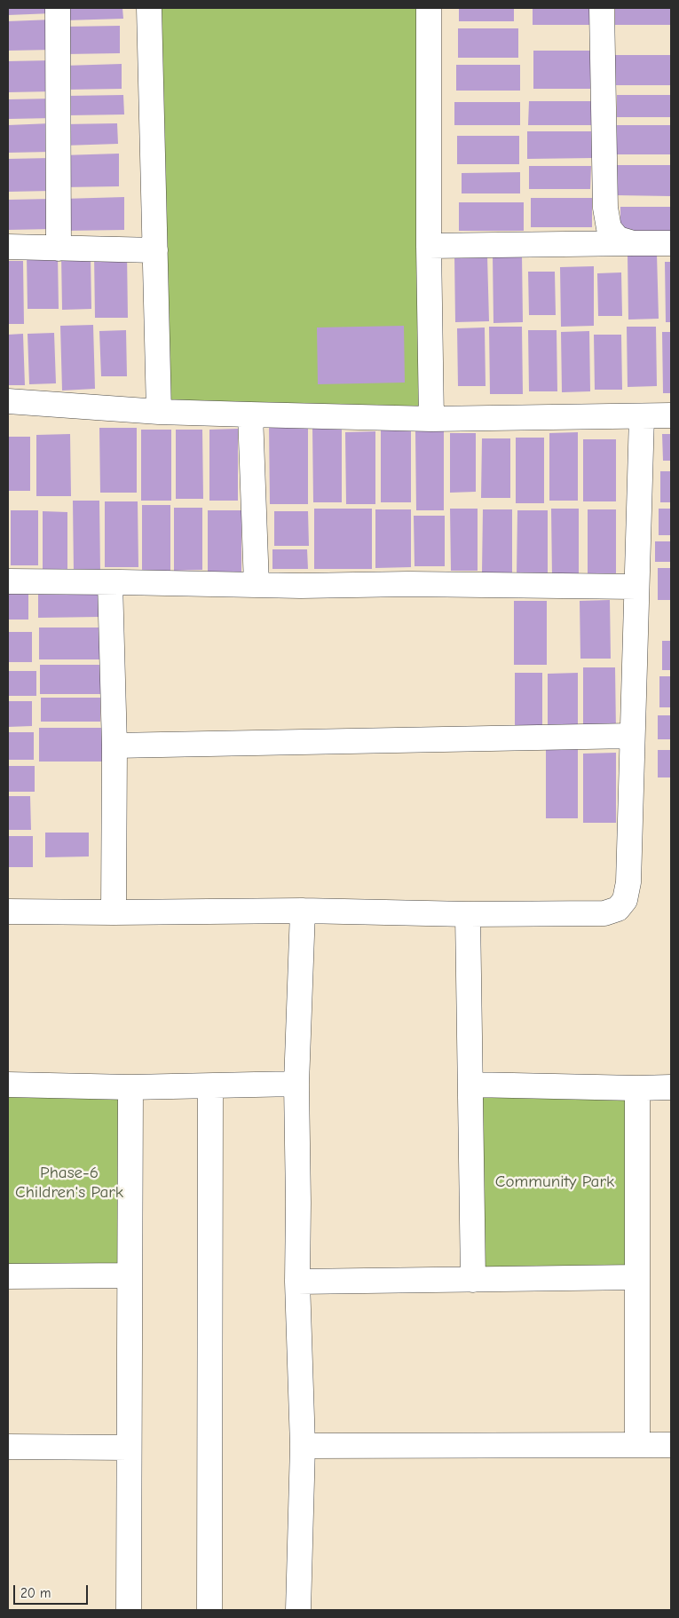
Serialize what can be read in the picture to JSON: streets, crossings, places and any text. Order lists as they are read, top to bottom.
{
  "parks": ["Phase-6 Children's Park", "Community Park"],
  "scale_bar": "20 m"
}
